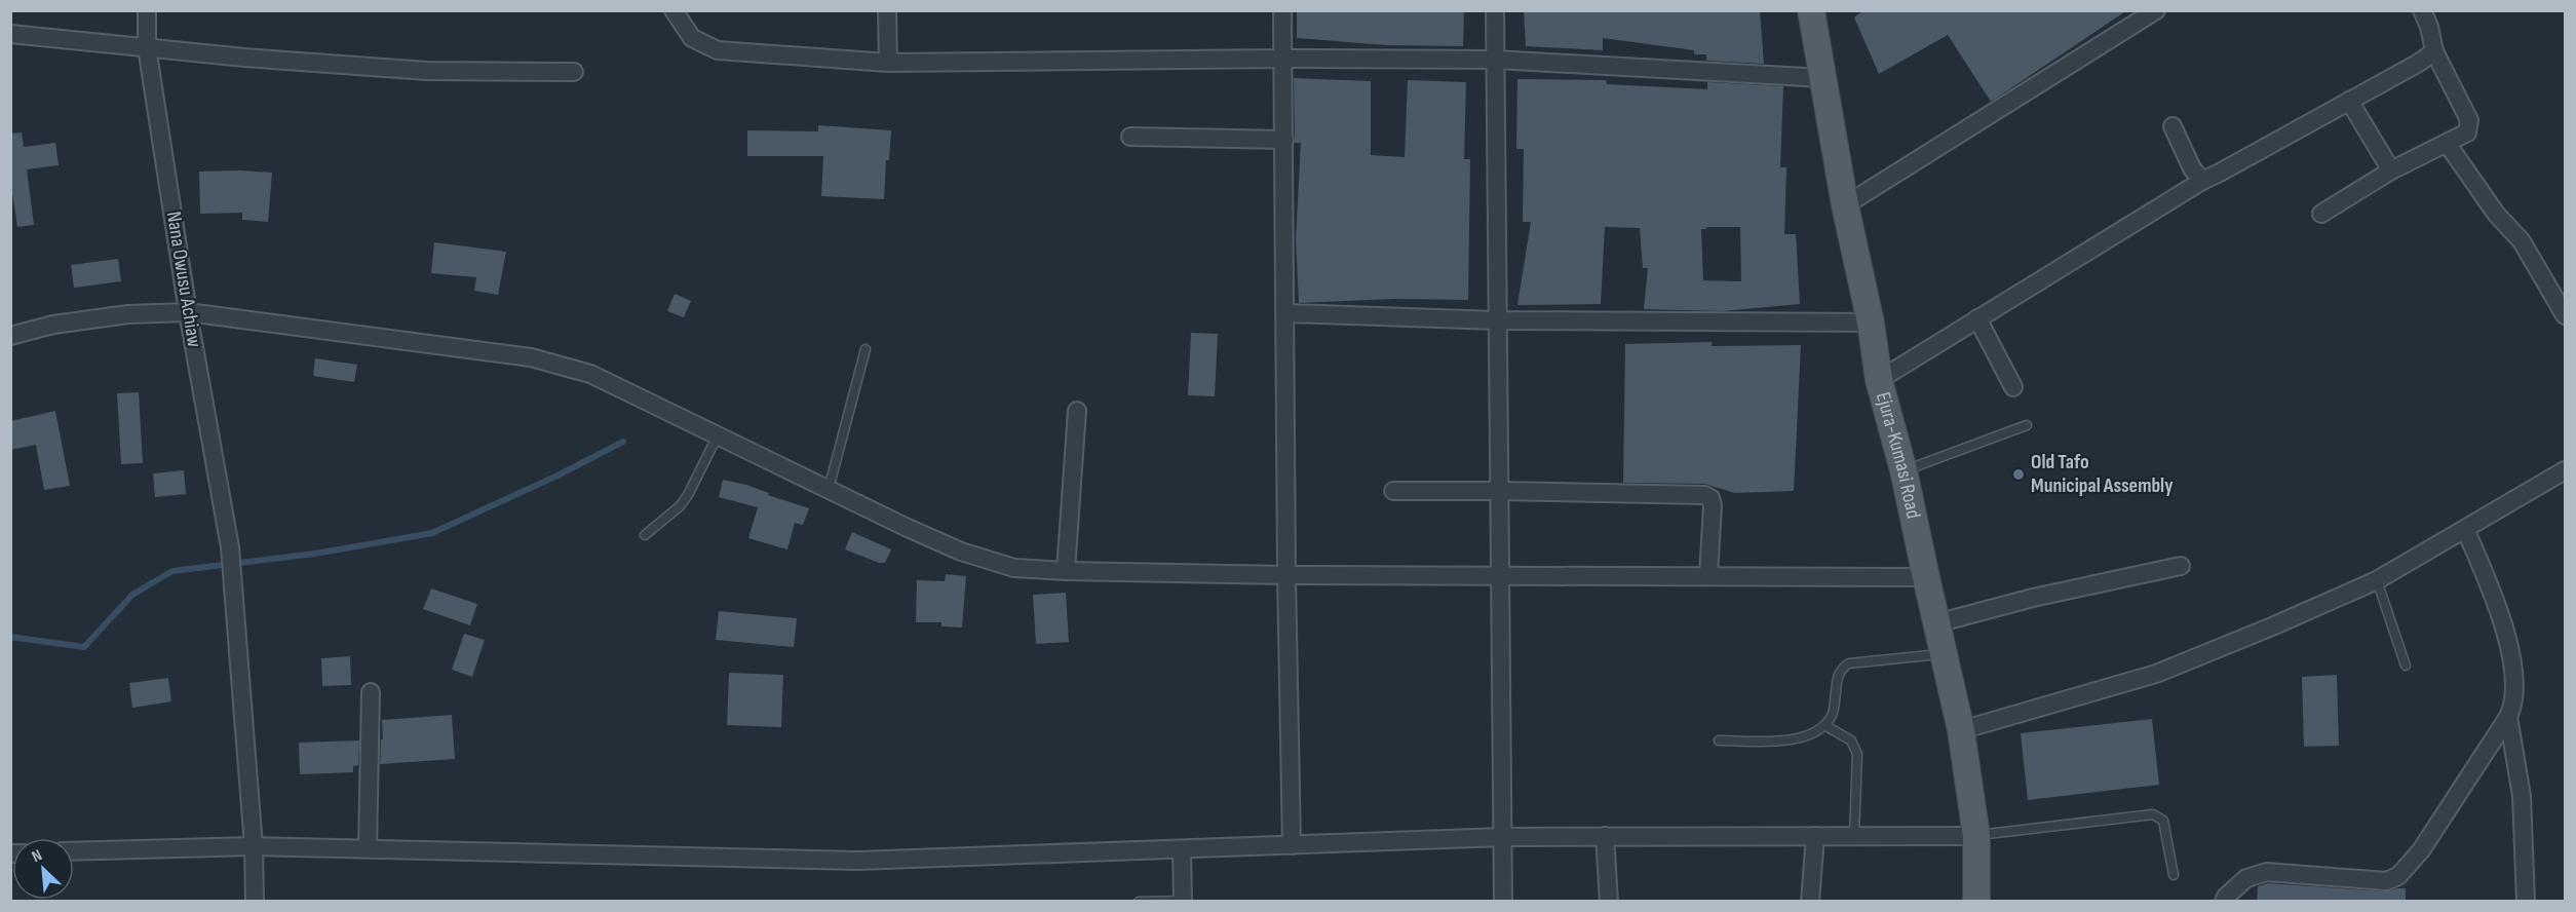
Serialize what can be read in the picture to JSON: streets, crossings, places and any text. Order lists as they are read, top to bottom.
{
  "streets": {
    "main road": ["Ejura-Kumasi Road"],
    "street": ["Nana Owusu Achiaw"]
  },
  "places": ["Old Tafo Municipal Assembly"],
  "north": "top left"
}
